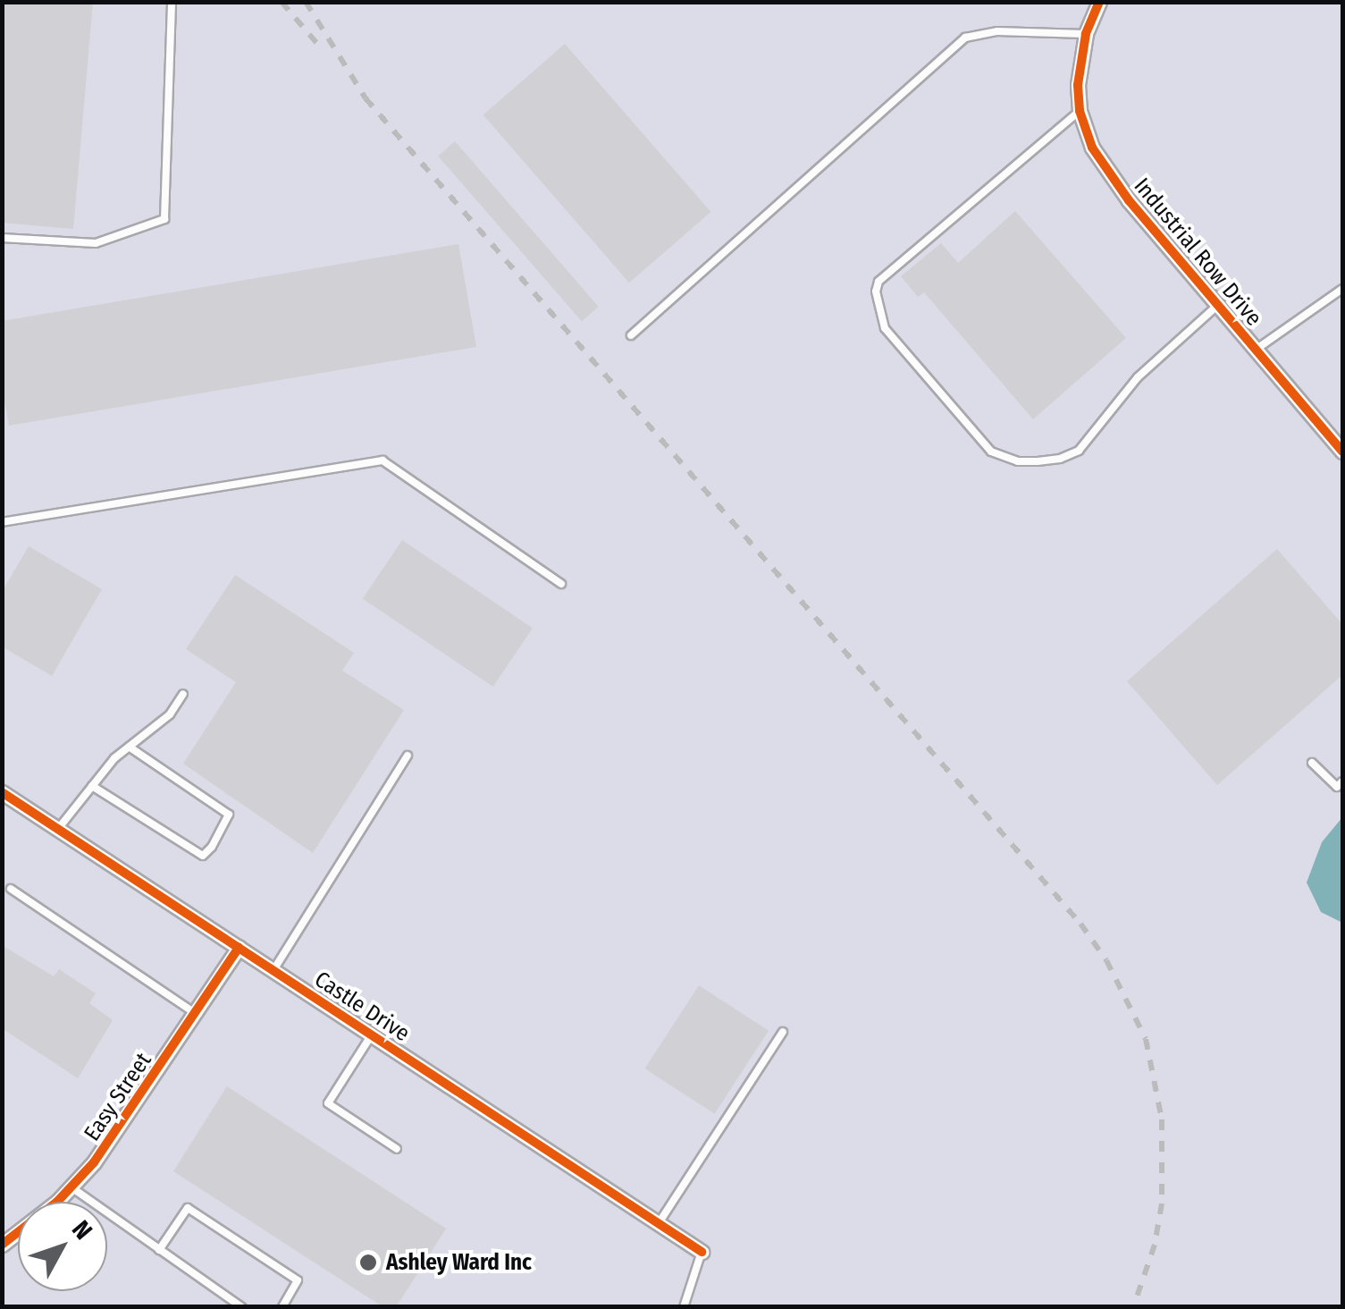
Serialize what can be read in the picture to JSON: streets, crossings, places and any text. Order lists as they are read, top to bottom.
{
  "streets": {
    "street": ["Industrial Row Drive", "Castle Drive", "Easy Street"]
  },
  "crossings": [
    ["Castle Drive", "Easy Street"]
  ],
  "places": ["Ashley Ward Inc"],
  "north": "top right"
}
